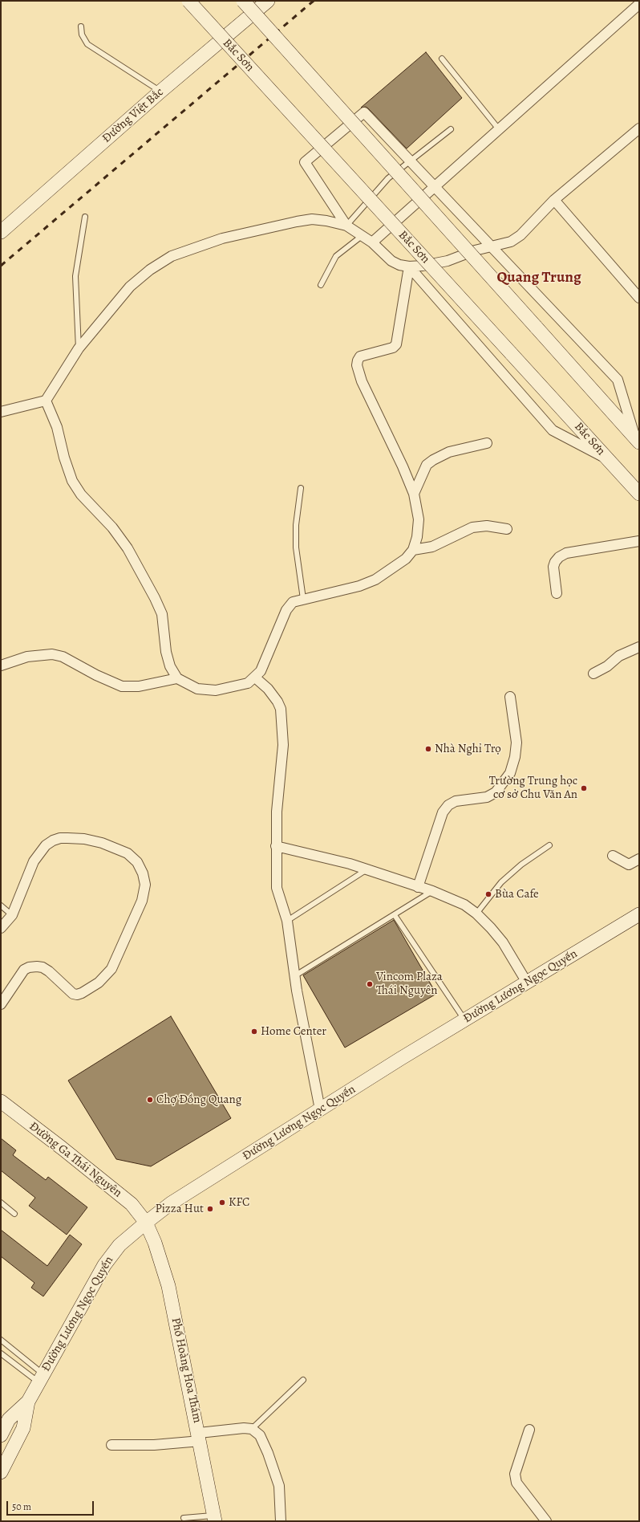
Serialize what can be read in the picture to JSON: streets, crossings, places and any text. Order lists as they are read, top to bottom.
{
  "streets": {
    "main road": [
      "Bắc Sơn",
      "Đường Việt Bắc",
      "Đường Lương Ngọc Quyến",
      "Đường Ga Thái Nguyên",
      "Phố Hoàng Hoa Thám"
    ]
  },
  "crossings": [
    ["Đường Lương Ngọc Quyến", "Đường Ga Thái Nguyên"],
    ["Đường Lương Ngọc Quyến", "Phố Hoàng Hoa Thám"],
    ["Đường Ga Thái Nguyên", "Phố Hoàng Hoa Thám"]
  ],
  "districts": ["Quang Trung"],
  "places": [
    "Nhà Nghỉ Trọ",
    "Trường Trung học cơ sở Chu Văn An",
    "Bùa Cafe",
    "Vincom Plaza Thái Nguyên",
    "Home Center",
    "Chợ Đồng Quang",
    "KFC",
    "Pizza Hut"
  ],
  "scale_bar": "50 m"
}
